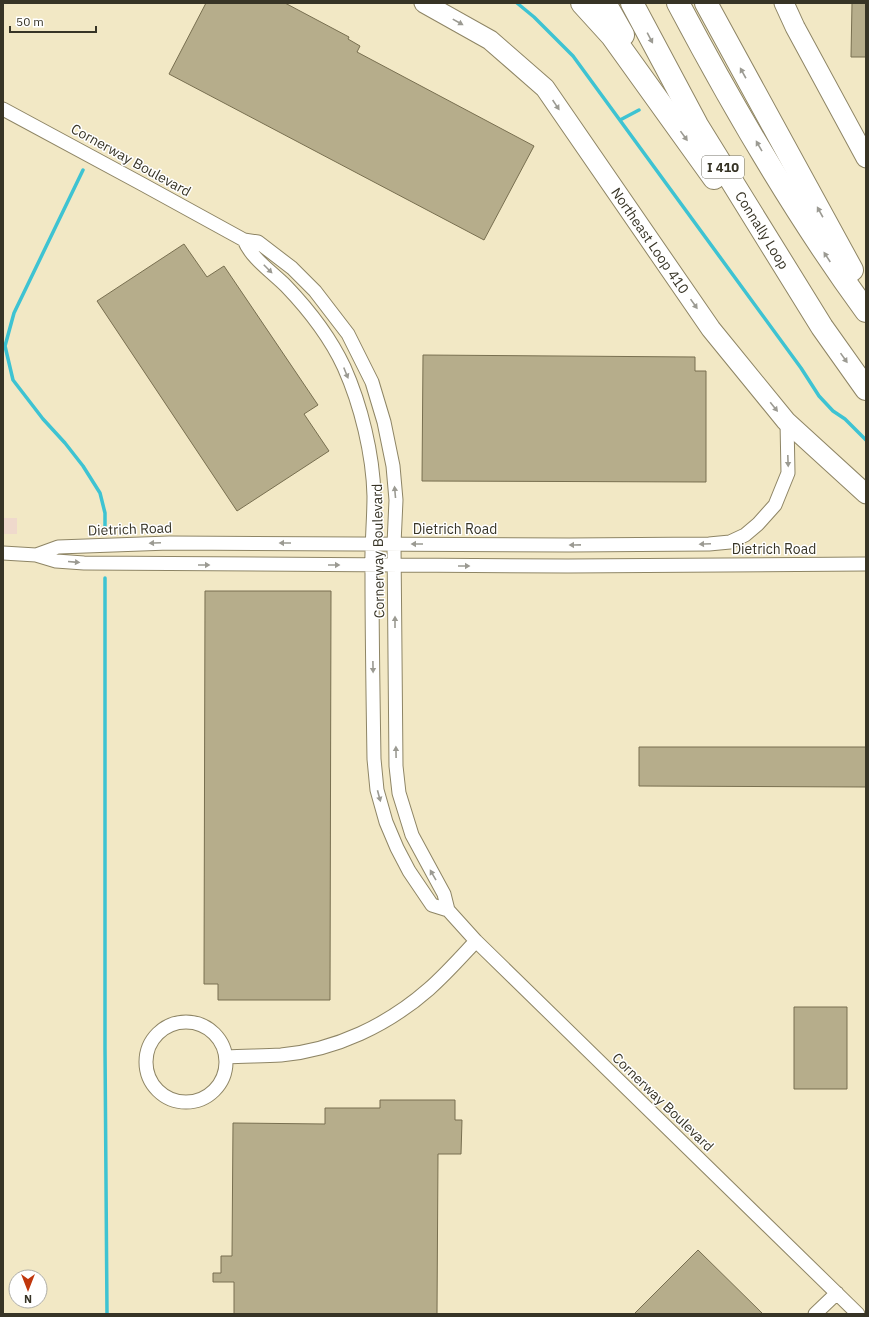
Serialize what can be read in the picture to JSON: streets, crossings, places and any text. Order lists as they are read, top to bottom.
{
  "streets": {
    "highway": ["I 410", "Connally Loop"],
    "main road": ["Northeast Loop 410"],
    "street": ["Cornerway Boulevard", "Dietrich Road"]
  },
  "crossings": [
    ["Cornerway Boulevard", "Dietrich Road"],
    ["Northeast Loop 410", "Dietrich Road"]
  ],
  "one_way": ["Northeast Loop 410"],
  "scale_bar": "50 m",
  "north": "bottom"
}
